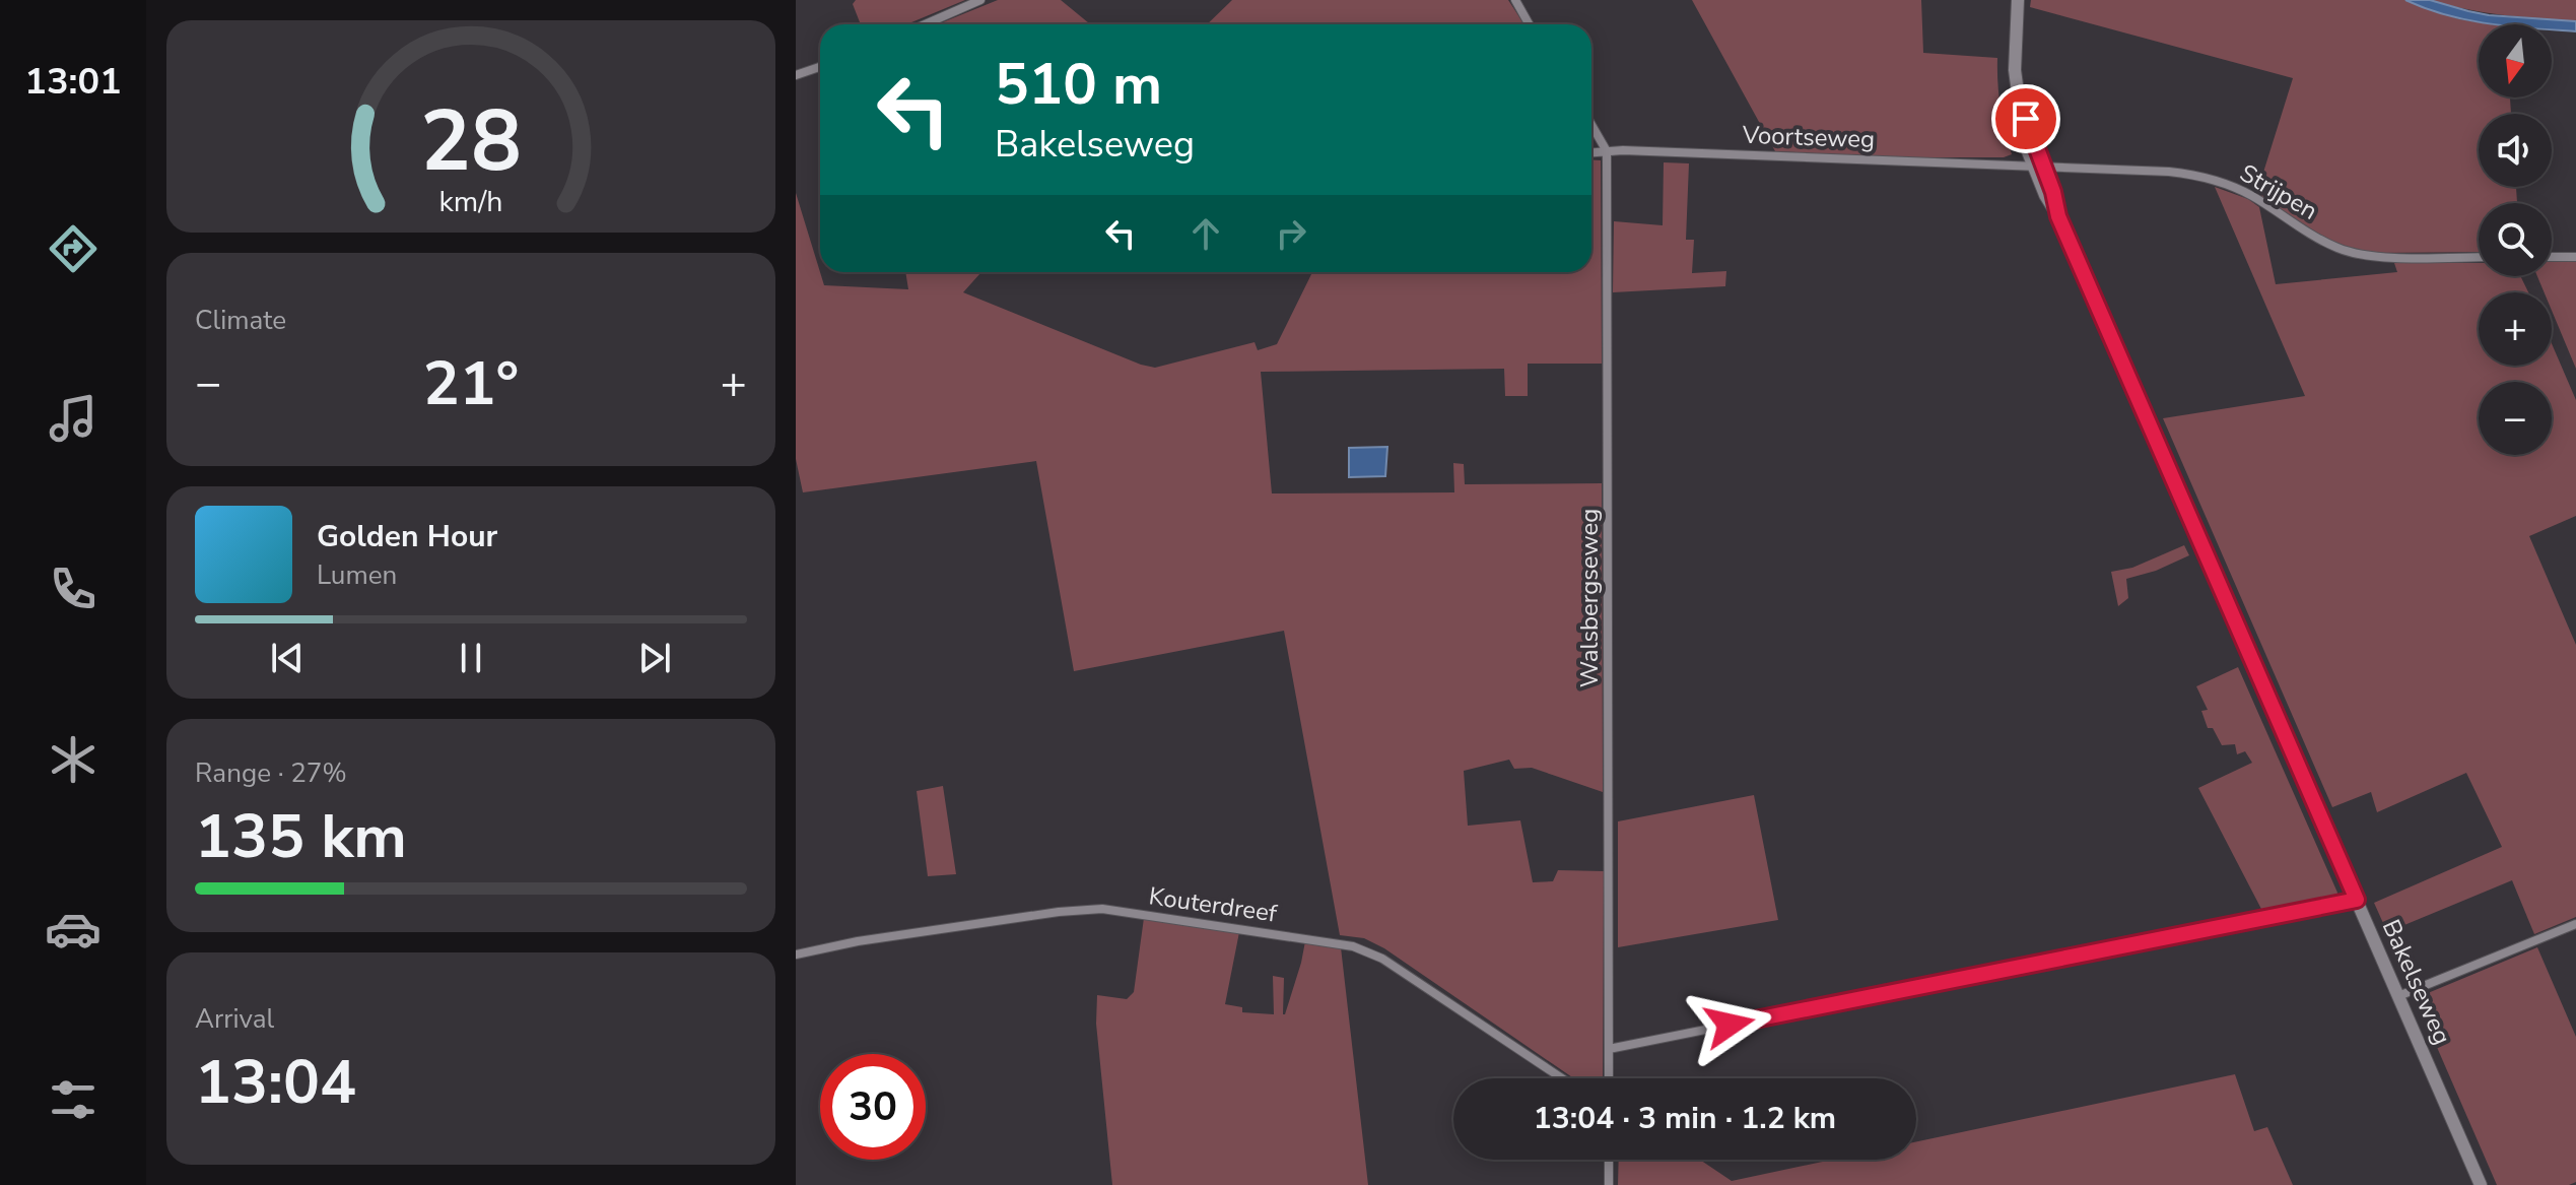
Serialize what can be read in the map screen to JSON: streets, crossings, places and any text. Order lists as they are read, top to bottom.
{
  "streets": {
    "main road": ["Bakelseweg"],
    "street": [
      "Voortseweg",
      "Strijpen",
      "Walsbergseweg",
      "Kouterdreef"
    ]
  },
  "crossings": [
    ["Voortseweg", "Strijpen"],
    ["Voortseweg", "Walsbergseweg"],
    ["Voortseweg", "Bakelseweg"],
    ["Strijpen", "Bakelseweg"]
  ],
  "north": "bottom",
  "page": {
    "tabs": "13:01",
    "map_buttons": ["+", "−"],
    "turn": ["510 m", "Bakelseweg"],
    "tile": [
      "Climate",
      ["Range · 27%", "135 km"],
      ["Arrival", "13:04"]
    ],
    "heat": ["−", "21°", "+"],
    "song": ["Golden Hour", "Lumen"],
    "limit": "30",
    "trip": "13:04 · 3 min · 1.2 km",
    "gauge": ["28", "km/h"]
  }
}
